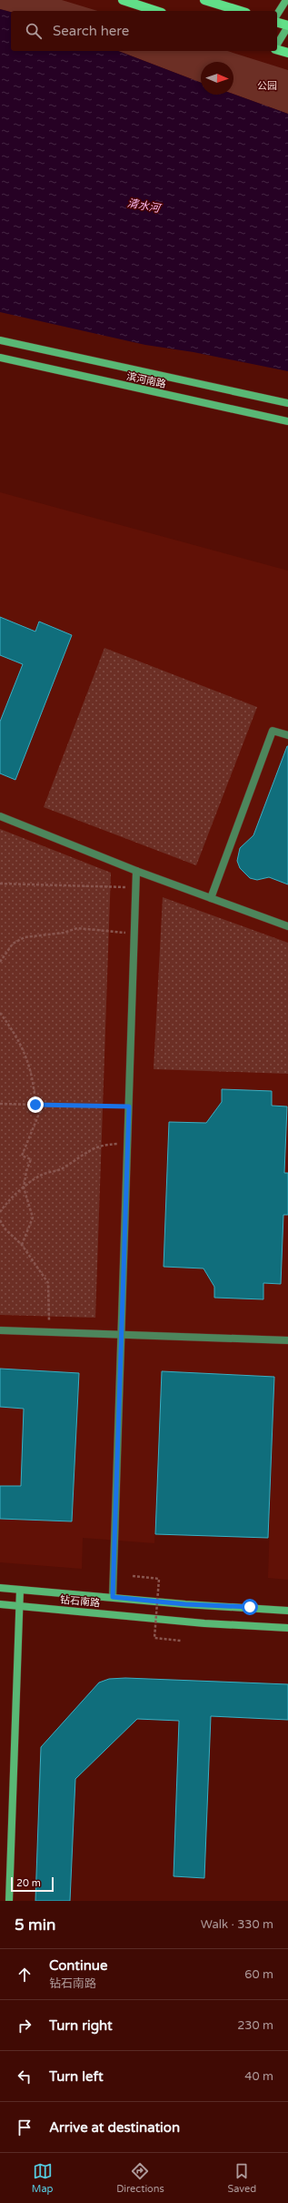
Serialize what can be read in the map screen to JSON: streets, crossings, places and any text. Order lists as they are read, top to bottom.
{
  "streets": {
    "main road": ["滨河南路", "钻石南路"]
  },
  "water": ["清水河"],
  "parks": ["公园"],
  "scale_bar": "20 m",
  "north": "right",
  "page": {
    "search": "Search here",
    "scale": "20 m",
    "heading": ["5 min", "Walk · 330 m"],
    "list": [
      ["Continue", "钻石南路", "60 m"],
      ["Turn right", "230 m"],
      ["Turn left", "40 m"],
      "Arrive at destination"
    ],
    "nav": ["Map", "Directions", "Saved"]
  }
}
